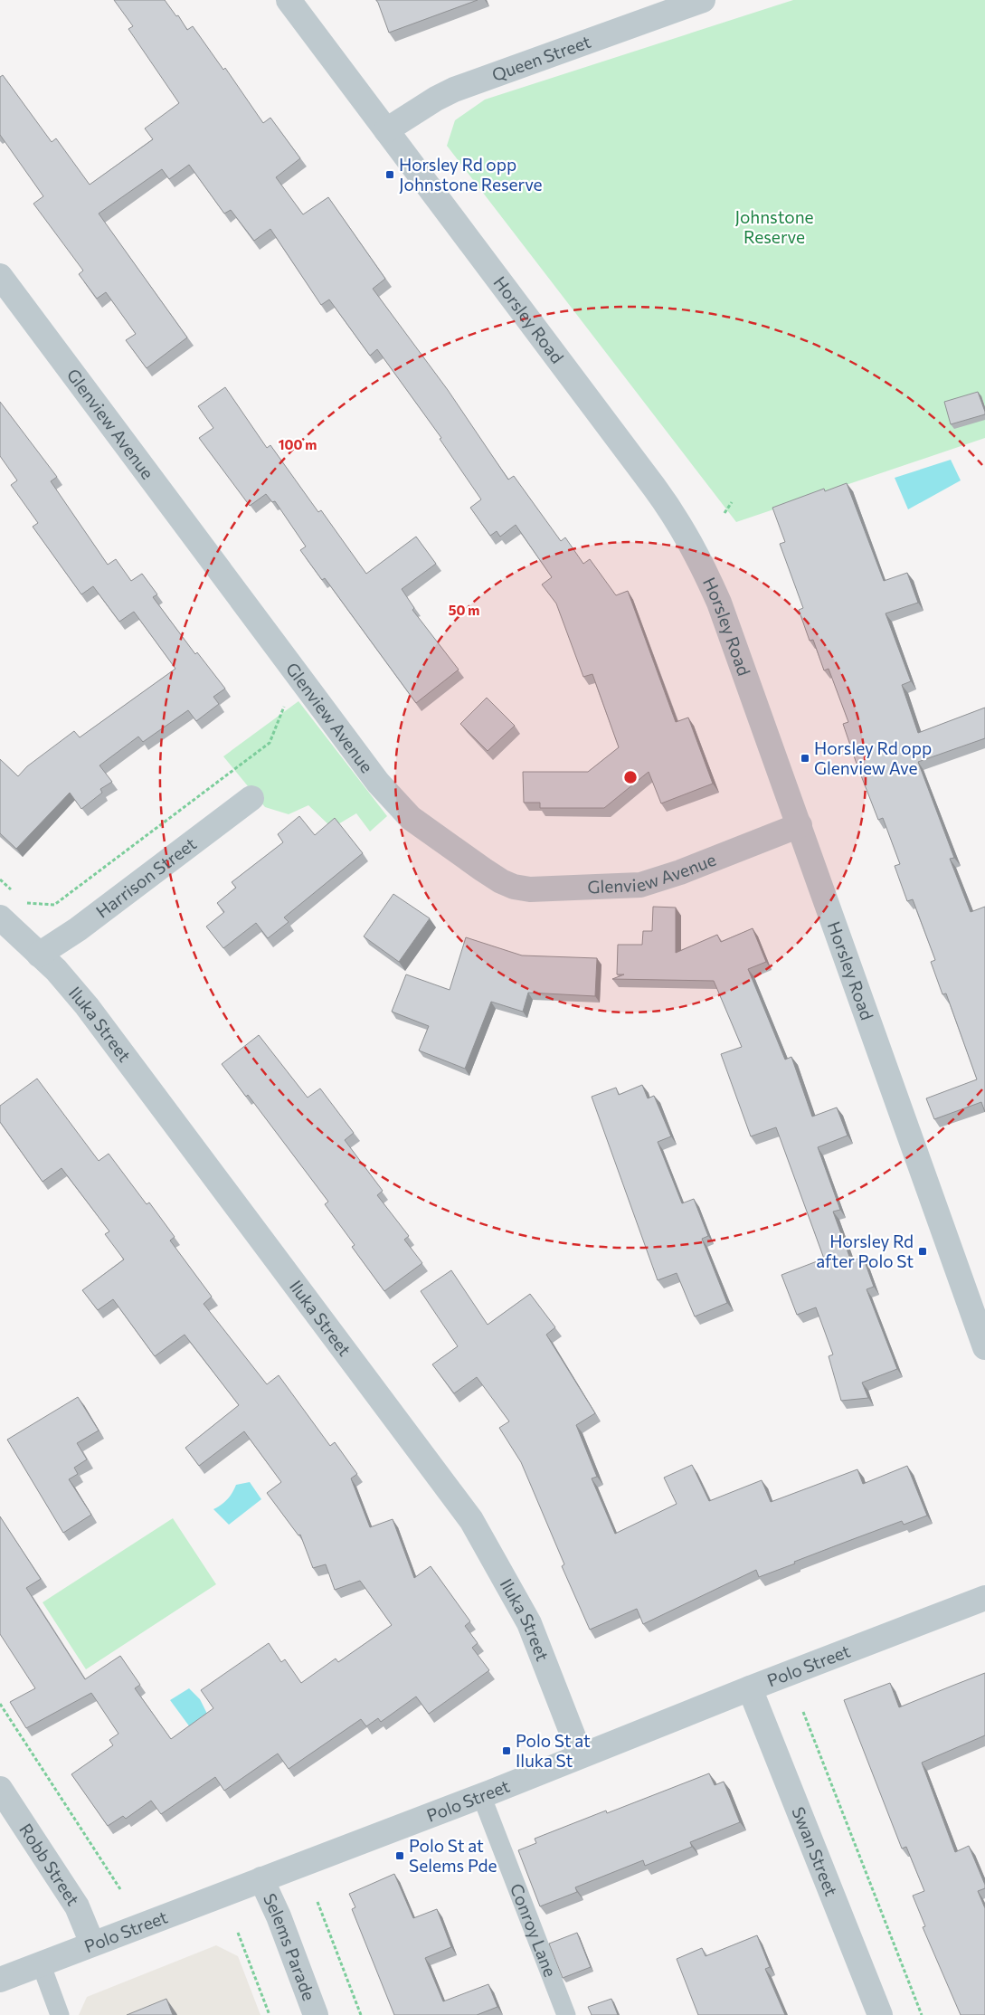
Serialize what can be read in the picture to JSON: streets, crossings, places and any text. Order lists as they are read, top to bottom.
{
  "streets": {
    "street": [
      "Queen Street",
      "Horsley Road",
      "Glenview Avenue",
      "Harrison Street",
      "Iluka Street",
      "Polo Street",
      "Swan Street",
      "Robb Street",
      "Selems Parade"
    ],
    "lane": ["Conroy Lane"]
  },
  "crossings": [
    ["Queen Street", "Horsley Road"],
    ["Horsley Road", "Glenview Avenue"],
    ["Harrison Street", "Iluka Street"],
    ["Iluka Street", "Polo Street"],
    ["Polo Street", "Swan Street"],
    ["Polo Street", "Robb Street"],
    ["Polo Street", "Conroy Lane"],
    ["Polo Street", "Selems Parade"]
  ],
  "parks": ["Johnstone Reserve"],
  "places": {
    "transit": [
      "Horsley Rd opp Johnstone Reserve",
      "Horsley Rd opp Glenview Ave",
      "Horsley Rd after Polo St",
      "Polo St at Iluka St",
      "Polo St at Selems Pde"
    ]
  },
  "rings": ["100 m", "50 m"]
}
